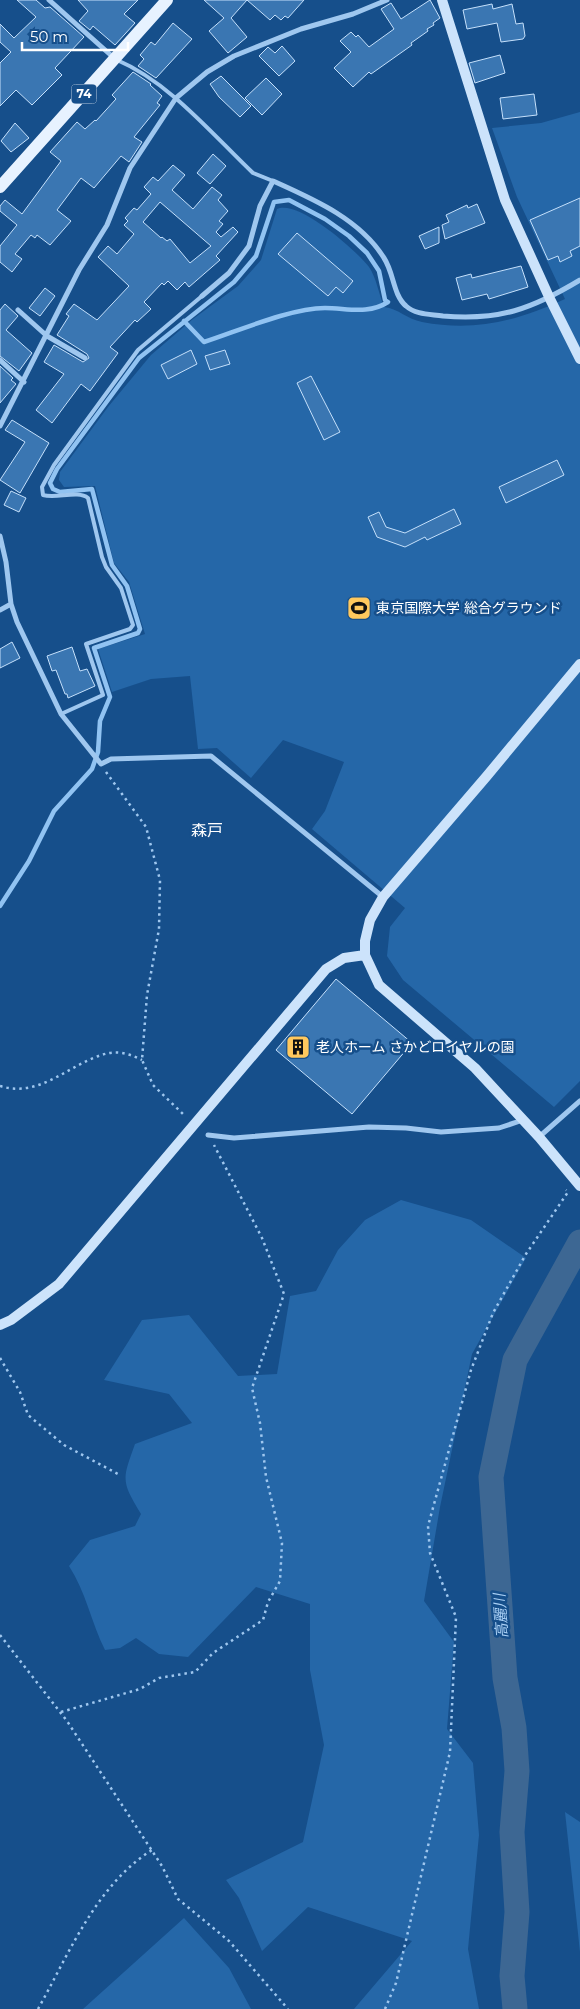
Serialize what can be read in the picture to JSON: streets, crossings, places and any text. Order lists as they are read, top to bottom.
{
  "streets": {
    "main road": ["74"]
  },
  "districts": ["森戸"],
  "water": ["高麗川"],
  "places": {
    "sports": ["東京国際大学 総合グラウンド"],
    "building": ["老人ホーム さかどロイヤルの園"]
  },
  "scale_bar": "50 m"
}
